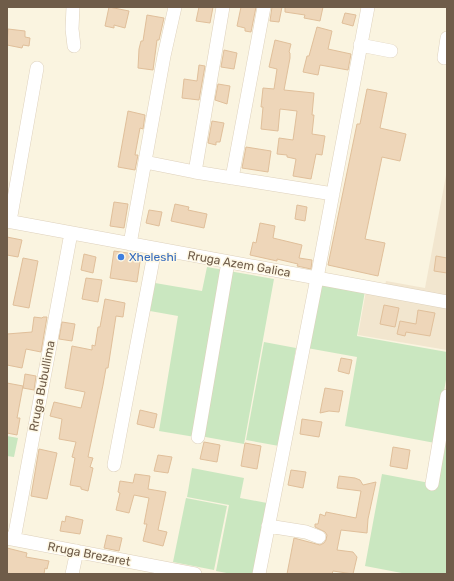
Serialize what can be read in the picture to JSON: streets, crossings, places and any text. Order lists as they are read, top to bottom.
{
  "streets": {
    "street": ["Rruga Azem Galica", "Rruga Bubullima", "Rruga Brezaret"]
  },
  "crossings": [
    ["Rruga Azem Galica", "Rruga Bubullima"],
    ["Rruga Bubullima", "Rruga Brezaret"]
  ],
  "places": ["Xheleshi"]
}
